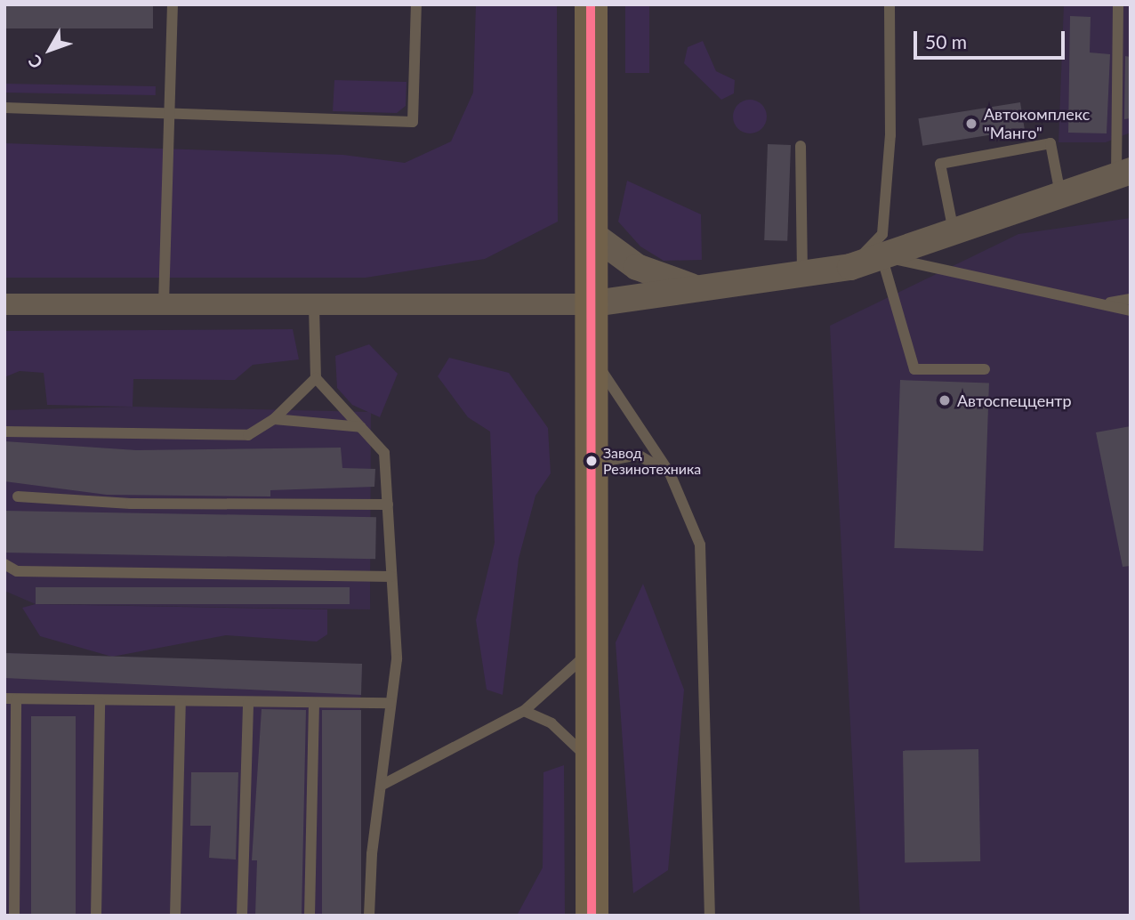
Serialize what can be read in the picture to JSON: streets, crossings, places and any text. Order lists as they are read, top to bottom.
{
  "places": ["Автокомплекс \"Манго\"", "Автоспеццентр", "Завод Резинотехника"],
  "scale_bar": "50 m",
  "north": "bottom left"
}
